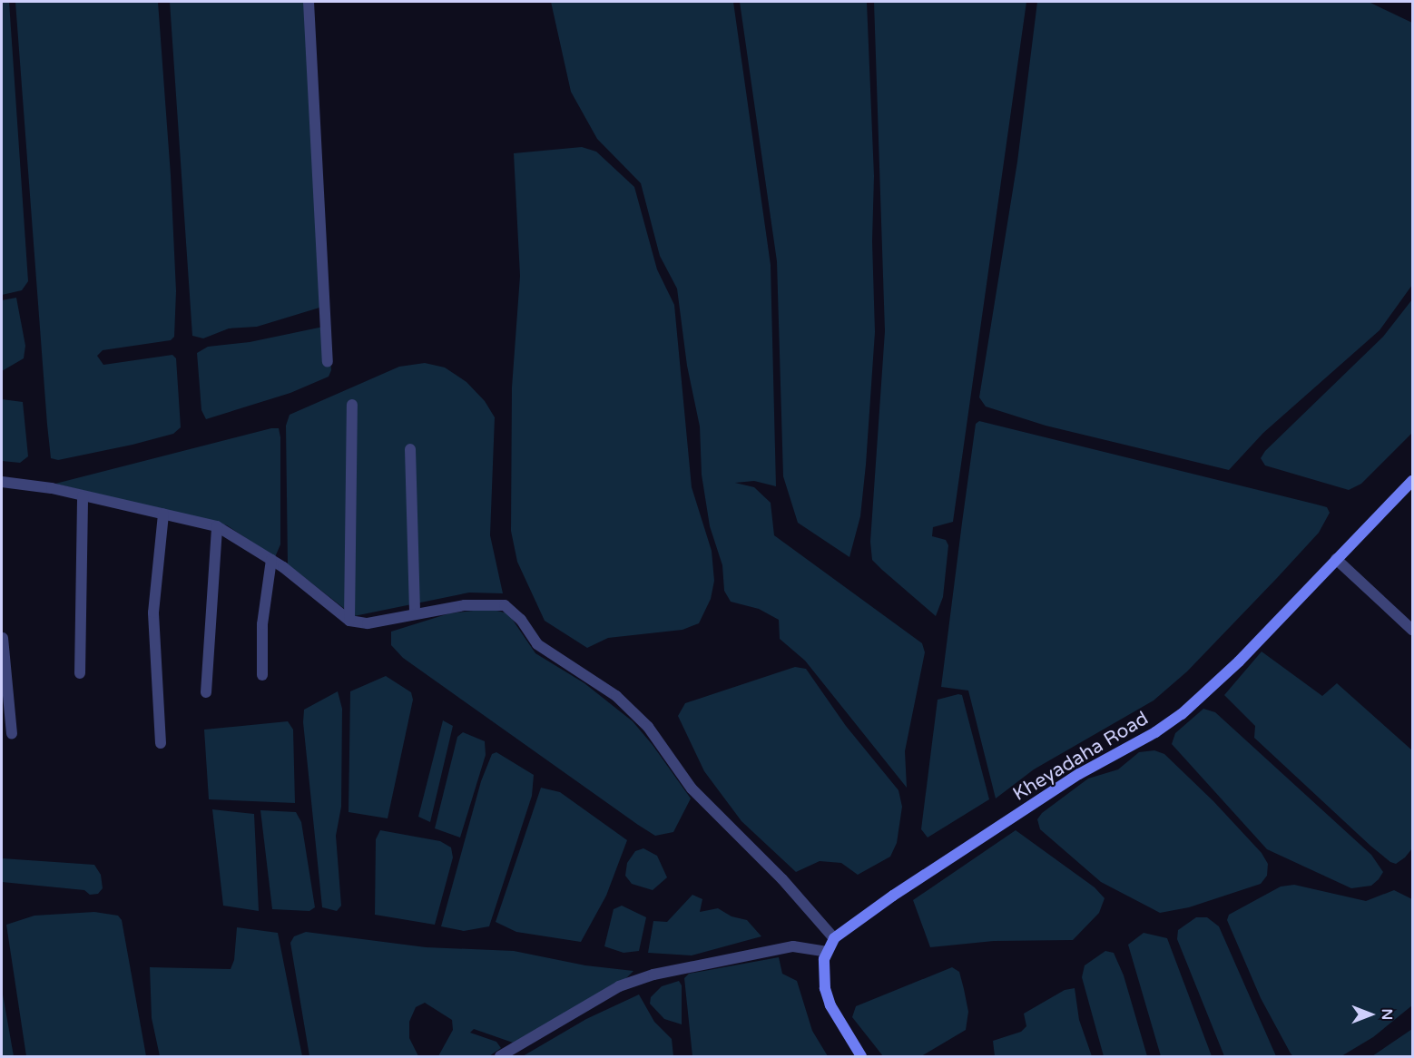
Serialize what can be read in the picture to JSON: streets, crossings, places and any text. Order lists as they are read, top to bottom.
{
  "streets": {
    "main road": ["Kheyadaha Road"]
  },
  "north": "right"
}
